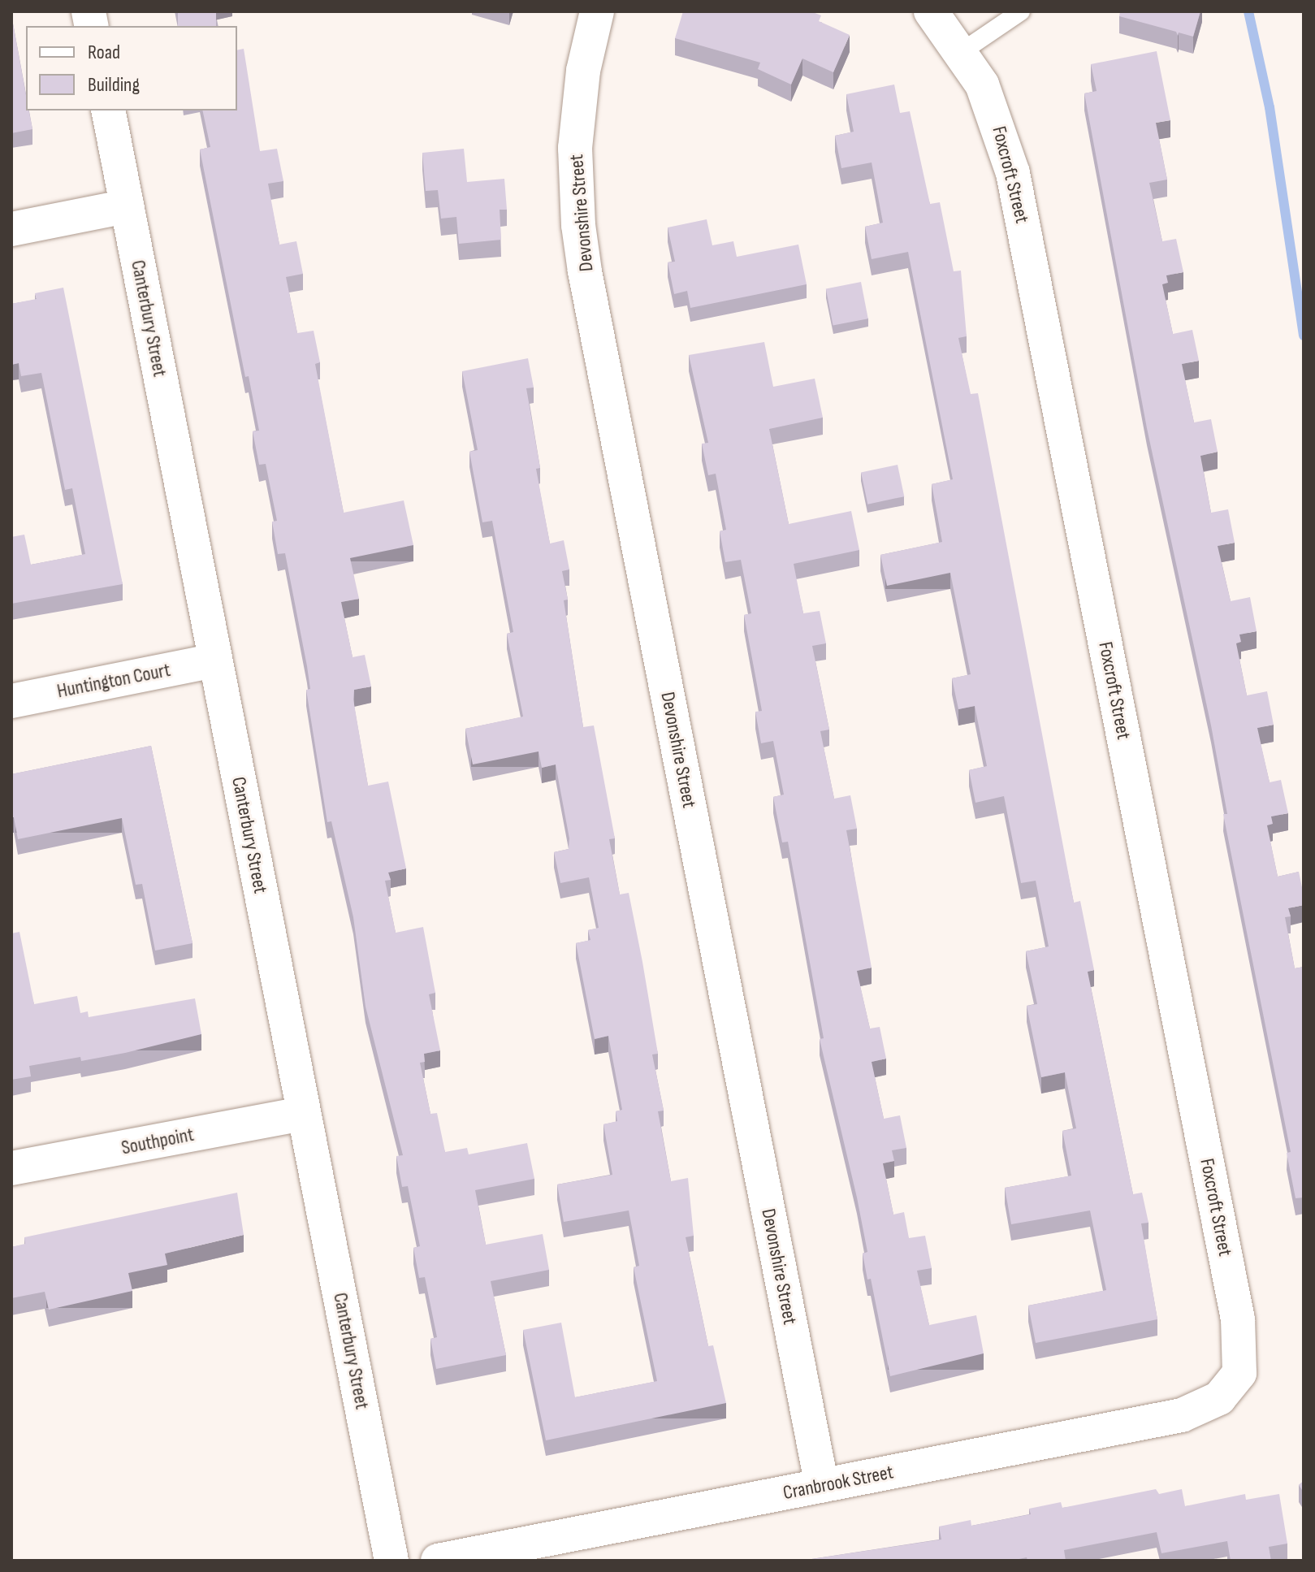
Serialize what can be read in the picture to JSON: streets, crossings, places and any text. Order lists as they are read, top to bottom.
{
  "streets": {
    "street": [
      "Foxcroft Street",
      "Devonshire Street",
      "Canterbury Street",
      "Huntington Court",
      "Southpoint",
      "Cranbrook Street"
    ]
  },
  "crossings": [
    ["Foxcroft Street", "Cranbrook Street"],
    ["Devonshire Street", "Cranbrook Street"],
    ["Canterbury Street", "Huntington Court"],
    ["Canterbury Street", "Southpoint"]
  ],
  "legend": ["Road", "Building"]
}
